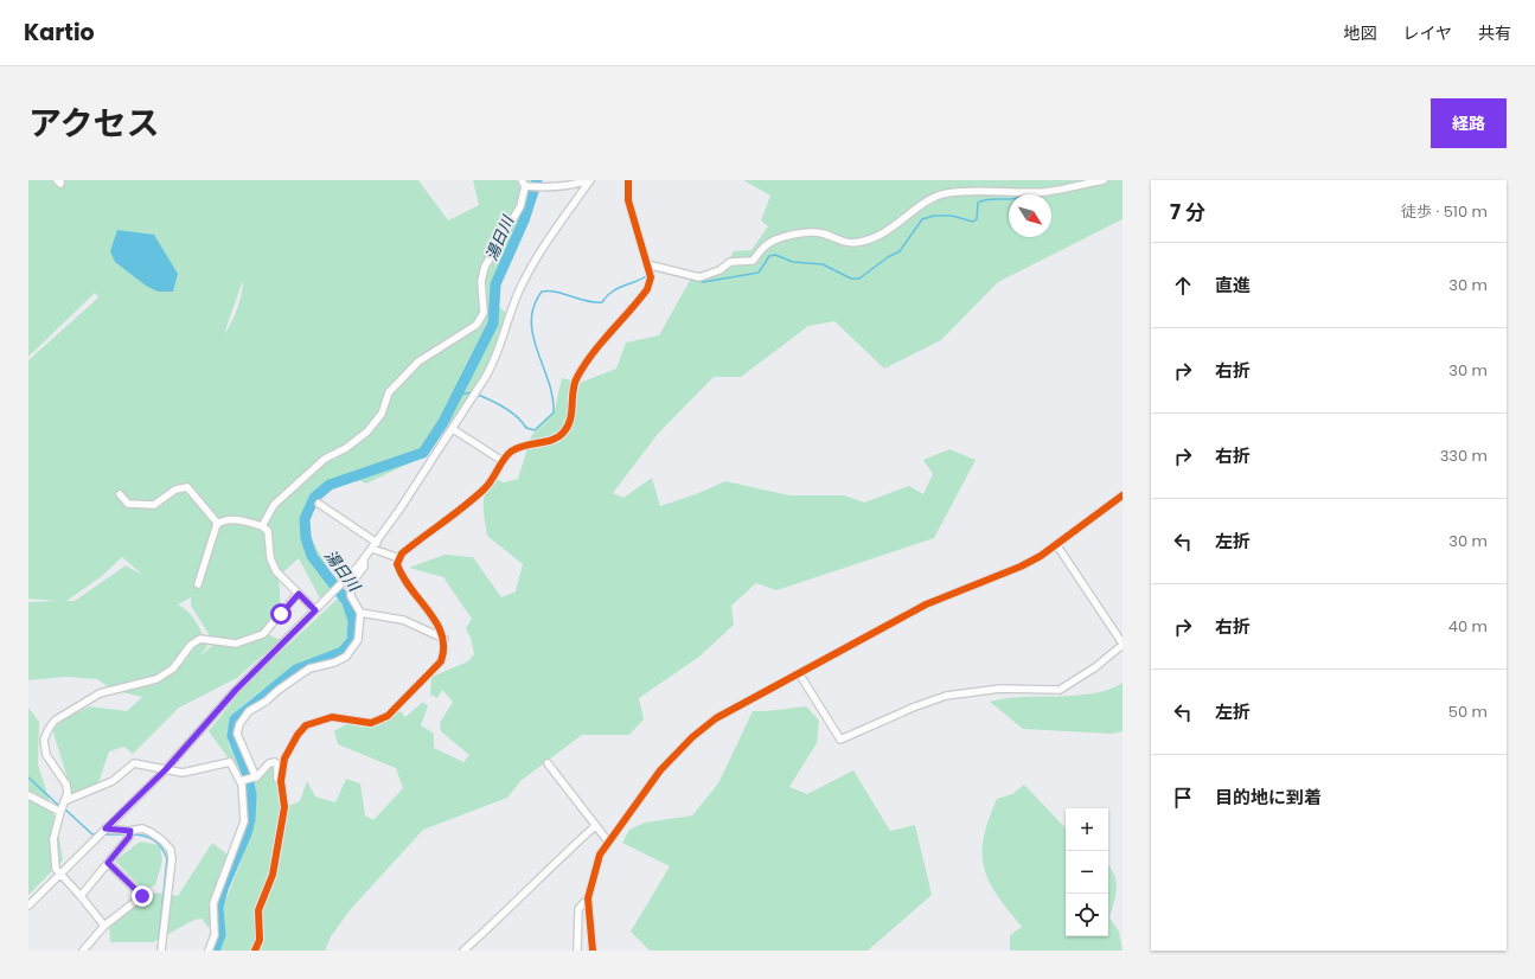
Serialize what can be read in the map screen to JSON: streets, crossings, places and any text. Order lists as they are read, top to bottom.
{
  "water": ["湯日川"],
  "north": "bottom right",
  "page": {
    "header": "Kartio",
    "nav": ["地図", "レイヤ", "共有"],
    "title": "アクセス",
    "buttons": "経路",
    "heading": ["7 分", "徒歩 · 510 m"],
    "list": [
      ["直進", "30 m"],
      ["右折", "30 m"],
      ["右折", "330 m"],
      ["左折", "30 m"],
      ["右折", "40 m"],
      ["左折", "50 m"],
      "目的地に到着"
    ],
    "map_buttons": ["+", "−"]
  }
}
